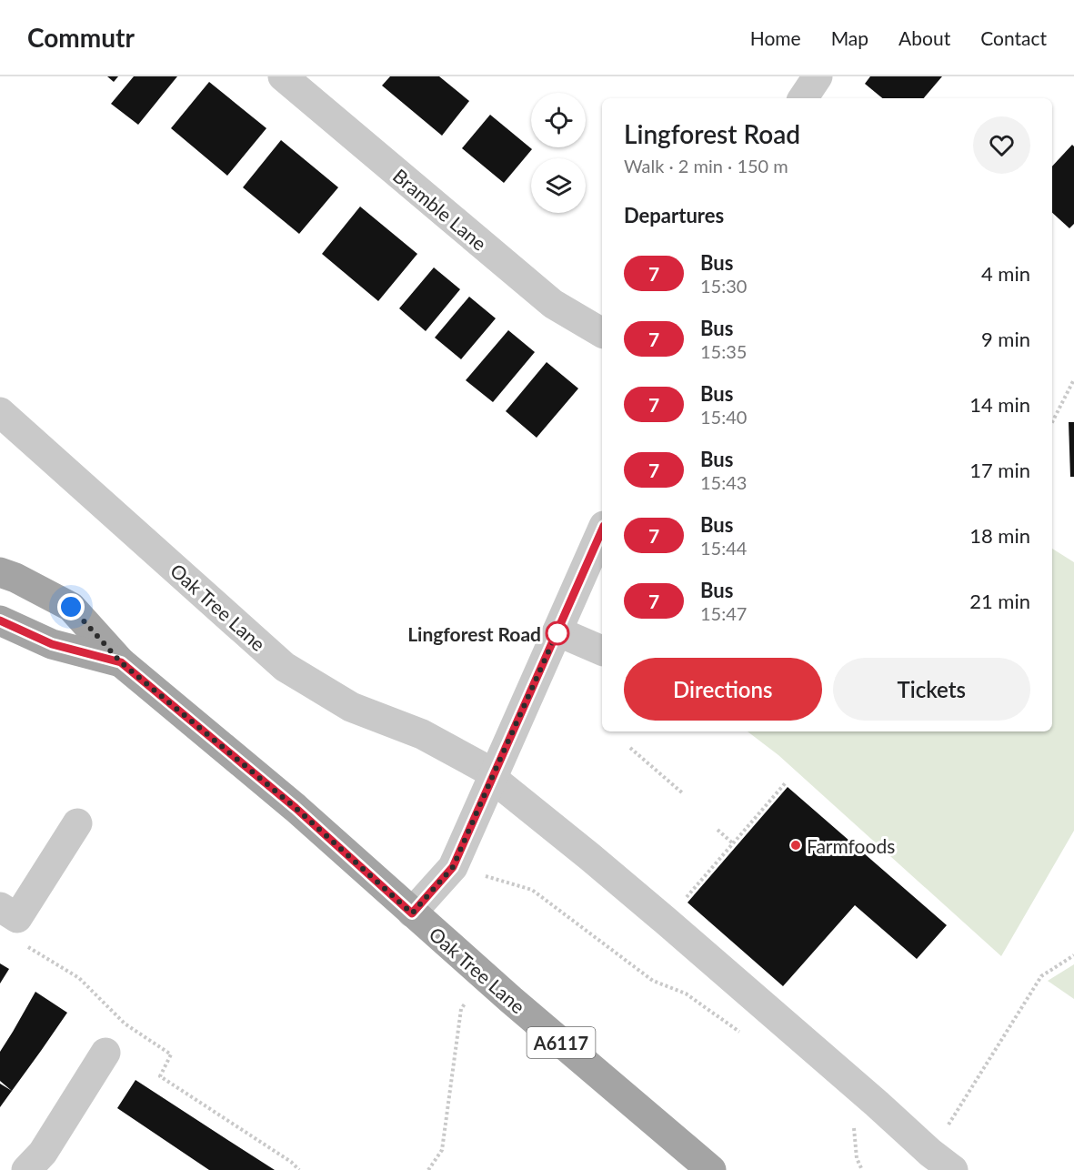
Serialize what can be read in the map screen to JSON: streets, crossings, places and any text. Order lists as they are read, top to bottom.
{
  "streets": {
    "main road": ["Oak Tree Lane", "A6117"],
    "street": ["Bramble Lane"]
  },
  "places": ["Lingforest Road", "Farmfoods"],
  "lines": ["bus line 7"],
  "page": {
    "header": "Commutr",
    "nav": [
      "Home",
      "Map",
      "About",
      "Contact"
    ],
    "heading": [
      ["Lingforest Road", "Walk · 2 min · 150 m"],
      "Departures"
    ],
    "list": [
      {
        "mark": "7",
        "name": "Bus",
        "note": "15:30",
        "value": "4 min"
      },
      {
        "mark": "7",
        "name": "Bus",
        "note": "15:35",
        "value": "9 min"
      },
      {
        "mark": "7",
        "name": "Bus",
        "note": "15:40",
        "value": "14 min"
      },
      {
        "mark": "7",
        "name": "Bus",
        "note": "15:43",
        "value": "17 min"
      },
      {
        "mark": "7",
        "name": "Bus",
        "note": "15:44",
        "value": "18 min"
      },
      {
        "mark": "7",
        "name": "Bus",
        "note": "15:47",
        "value": "21 min"
      }
    ],
    "buttons": ["Directions", "Tickets"]
  }
}
